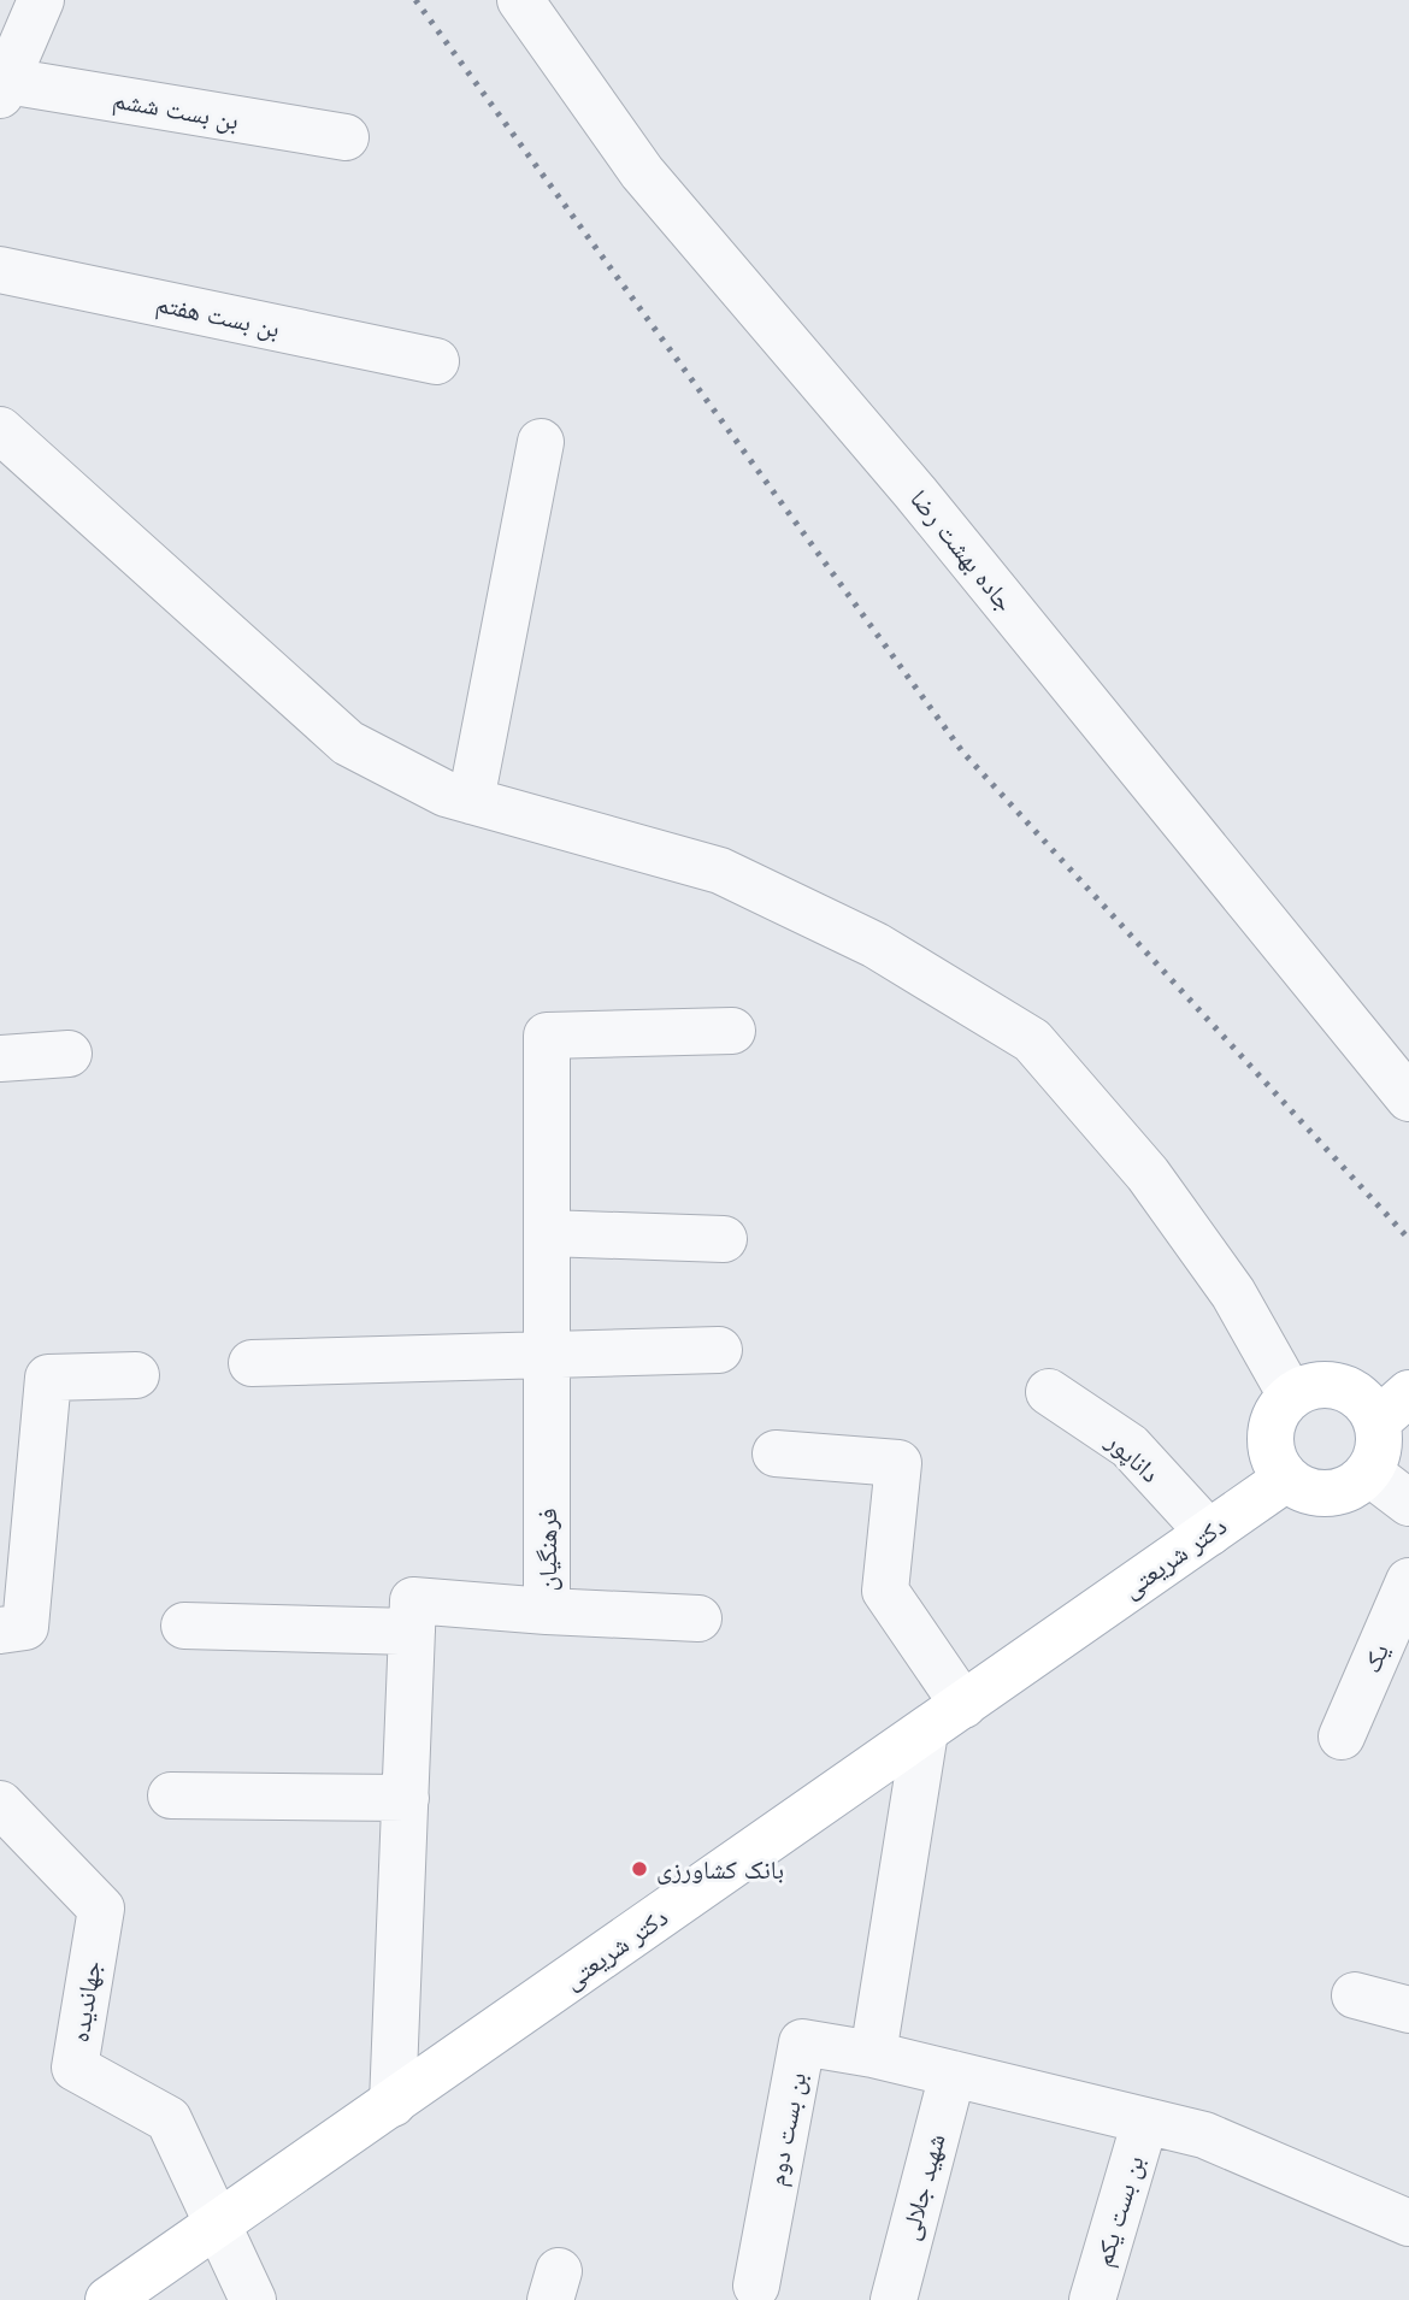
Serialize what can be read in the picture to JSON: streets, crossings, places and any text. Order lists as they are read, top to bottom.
{
  "streets": {
    "main road": ["دکتر شریعتی"],
    "street": [
      "بن بست ششم",
      "بن بست هفتم",
      "جاده بهشت رضا",
      "داناپور",
      "فرهنگیان",
      "یک",
      "جهاندیده",
      "بن بست دوم",
      "شهید جلالی",
      "بن بست یکم"
    ]
  },
  "crossings": [
    ["داناپور", "دکتر شریعتی"],
    ["فرهنگیان", "دکتر شریعتی"],
    ["دکتر شریعتی", "جهاندیده"]
  ],
  "places": ["بانک کشاورزی"]
}
